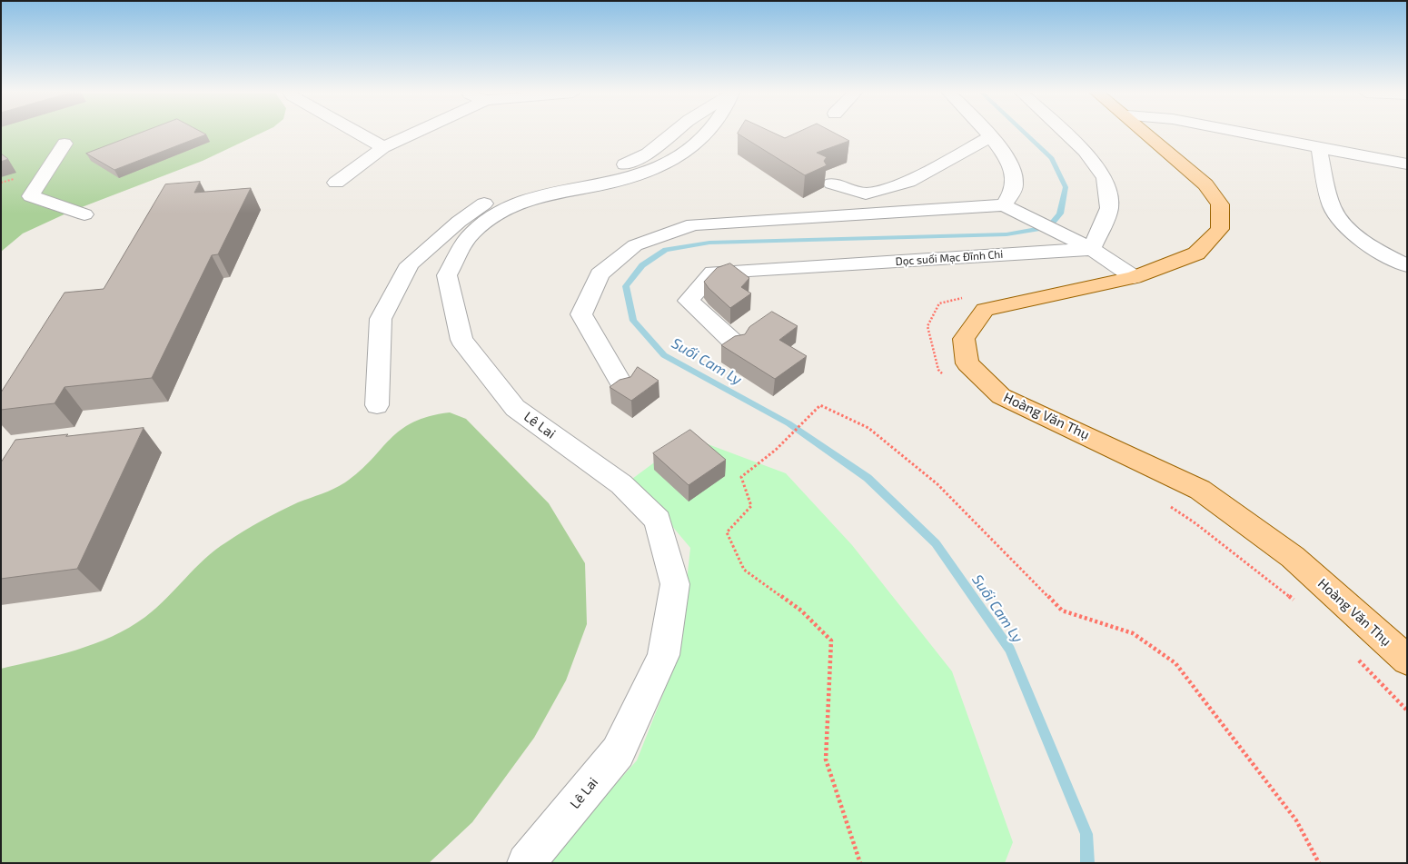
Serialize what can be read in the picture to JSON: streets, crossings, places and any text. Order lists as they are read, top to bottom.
{
  "streets": {
    "main road": ["Hoàng Văn Thụ"],
    "street": ["Dọc suối Mạc Đĩnh Chi", "Lê Lai"]
  },
  "water": ["Suối Cam Ly"]
}
